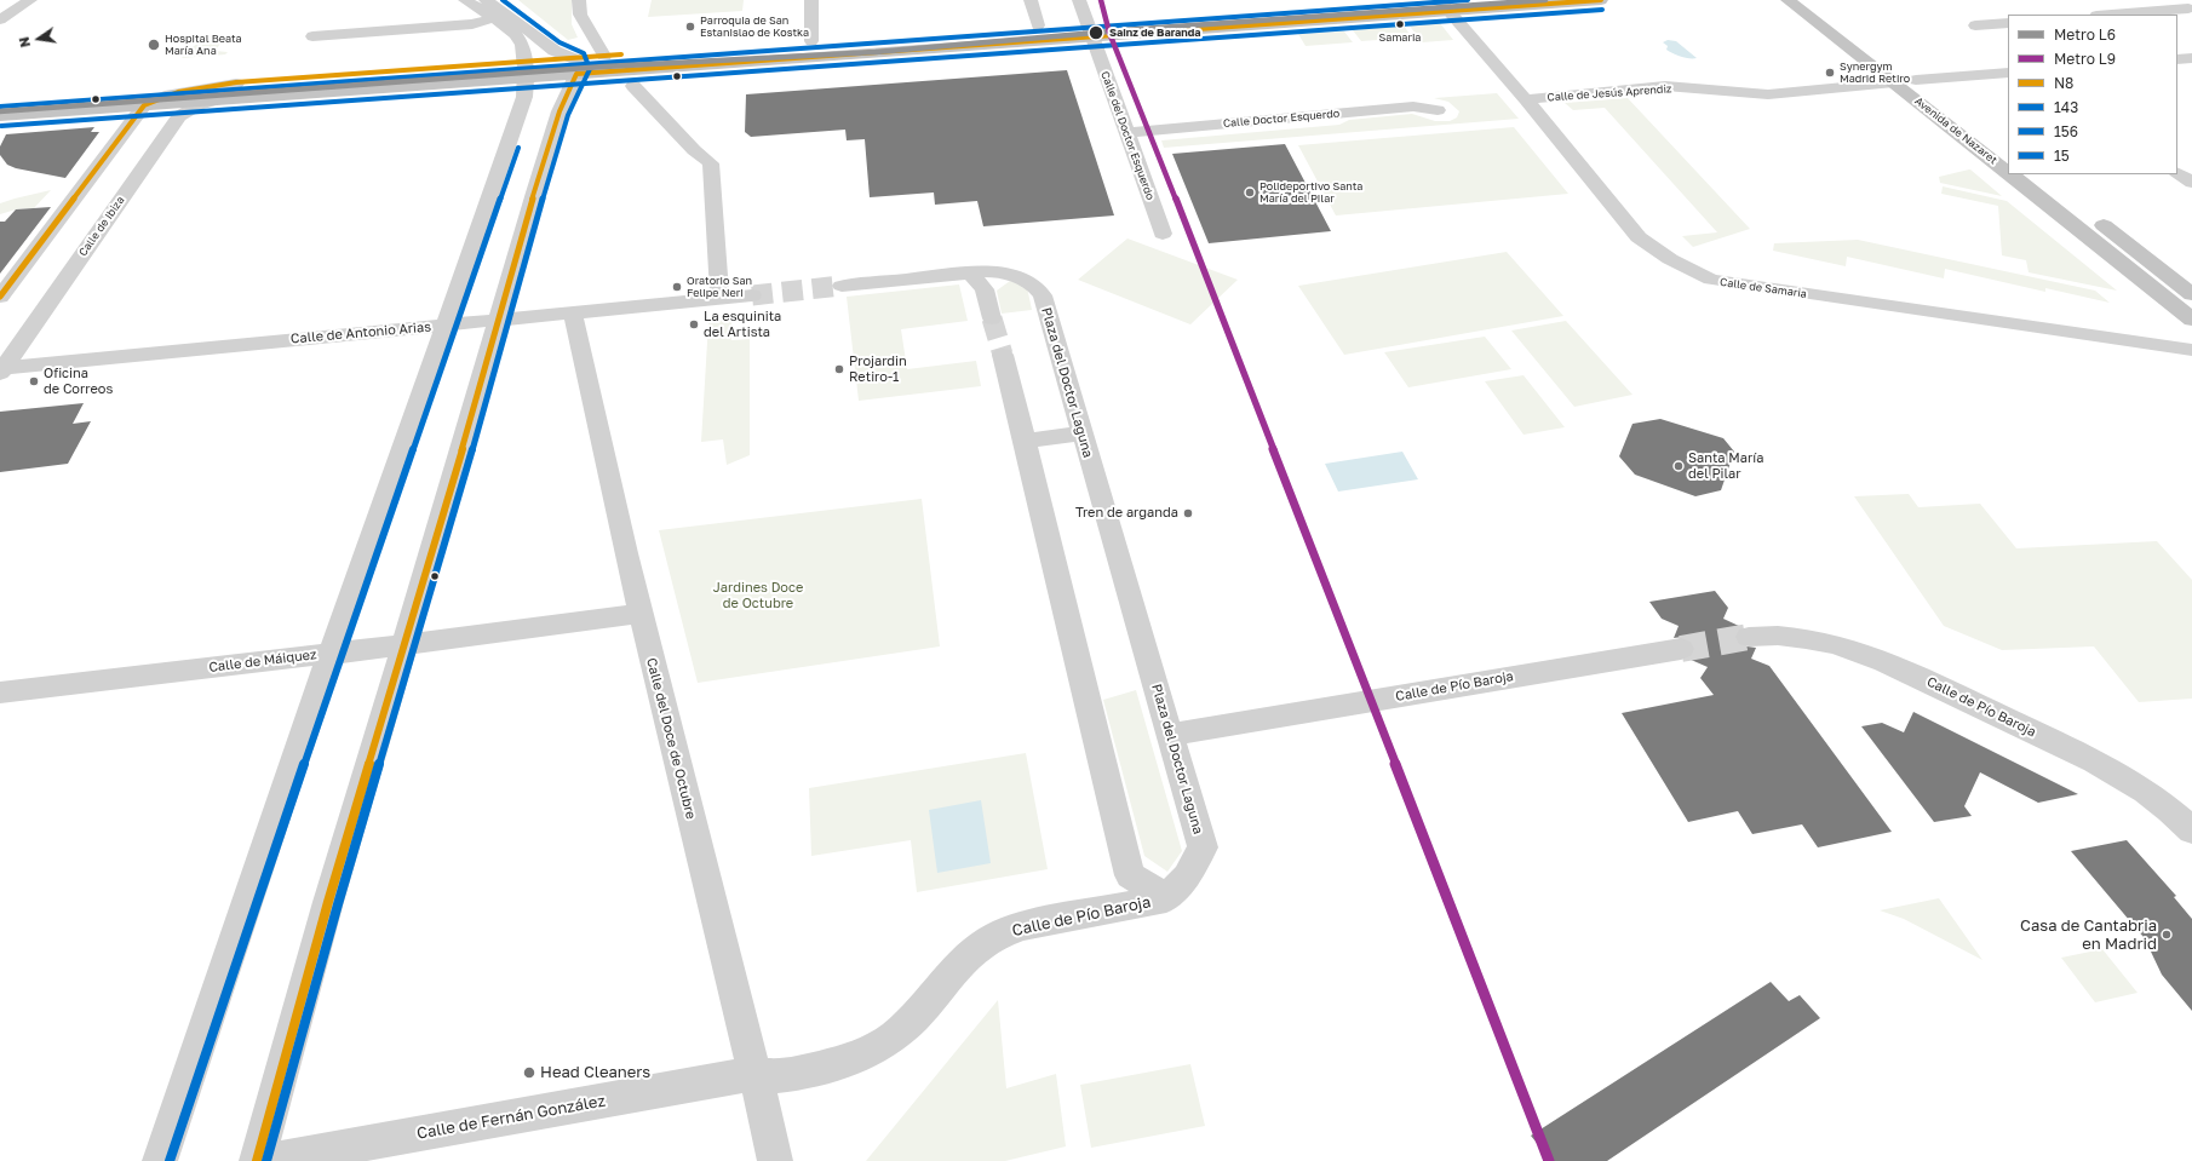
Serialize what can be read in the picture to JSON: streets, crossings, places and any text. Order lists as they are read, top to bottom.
{
  "streets": {
    "main road": ["Avenida de Nazaret"],
    "street": [
      "Calle de Jesús Aprendiz",
      "Calle Doctor Esquerdo",
      "Calle del Doctor Esquerdo",
      "Calle de Ibiza",
      "Calle de Samaria",
      "Calle de Antonio Arias",
      "Plaza del Doctor Laguna",
      "Calle de Máiquez",
      "Calle de Pío Baroja",
      "Calle del Doce de Octubre",
      "Calle de Fernán González"
    ]
  },
  "crossings": [
    ["Calle de Jesús Aprendiz", "Avenida de Nazaret"],
    ["Calle de Jesús Aprendiz", "Calle de Samaria"],
    ["Calle Doctor Esquerdo", "Calle del Doctor Esquerdo"],
    ["Calle de Ibiza", "Calle de Antonio Arias"],
    ["Calle de Antonio Arias", "Calle del Doce de Octubre"],
    ["Plaza del Doctor Laguna", "Calle de Pío Baroja"],
    ["Calle de Máiquez", "Calle del Doce de Octubre"],
    ["Calle de Pío Baroja", "Calle del Doce de Octubre"],
    ["Calle de Pío Baroja", "Calle de Fernán González"],
    ["Calle del Doce de Octubre", "Calle de Fernán González"]
  ],
  "parks": ["Jardines Doce de Octubre"],
  "places": [
    "Samaria",
    "Parroquia de San Estanislao de Kostka",
    "Sainz de Baranda",
    "Hospital Beata María Ana",
    "Synergym Madrid Retiro",
    "Polideportivo Santa María del Pilar",
    "Oratorio San Felipe Neri",
    "La esquinita del Artista",
    "Projardin Retiro-1",
    "Oficina de Correos",
    "Santa María del Pilar",
    "Tren de arganda",
    "Casa de Cantabria en Madrid",
    "Head Cleaners"
  ],
  "lines": [
    "metro line L6",
    "metro line L9",
    "transit line N8",
    "transit line 156",
    "transit line 15",
    "transit line 143"
  ],
  "legend": [
    "Metro L6",
    "Metro L9",
    "N8",
    "143",
    "156",
    "15"
  ],
  "north": "left"
}
